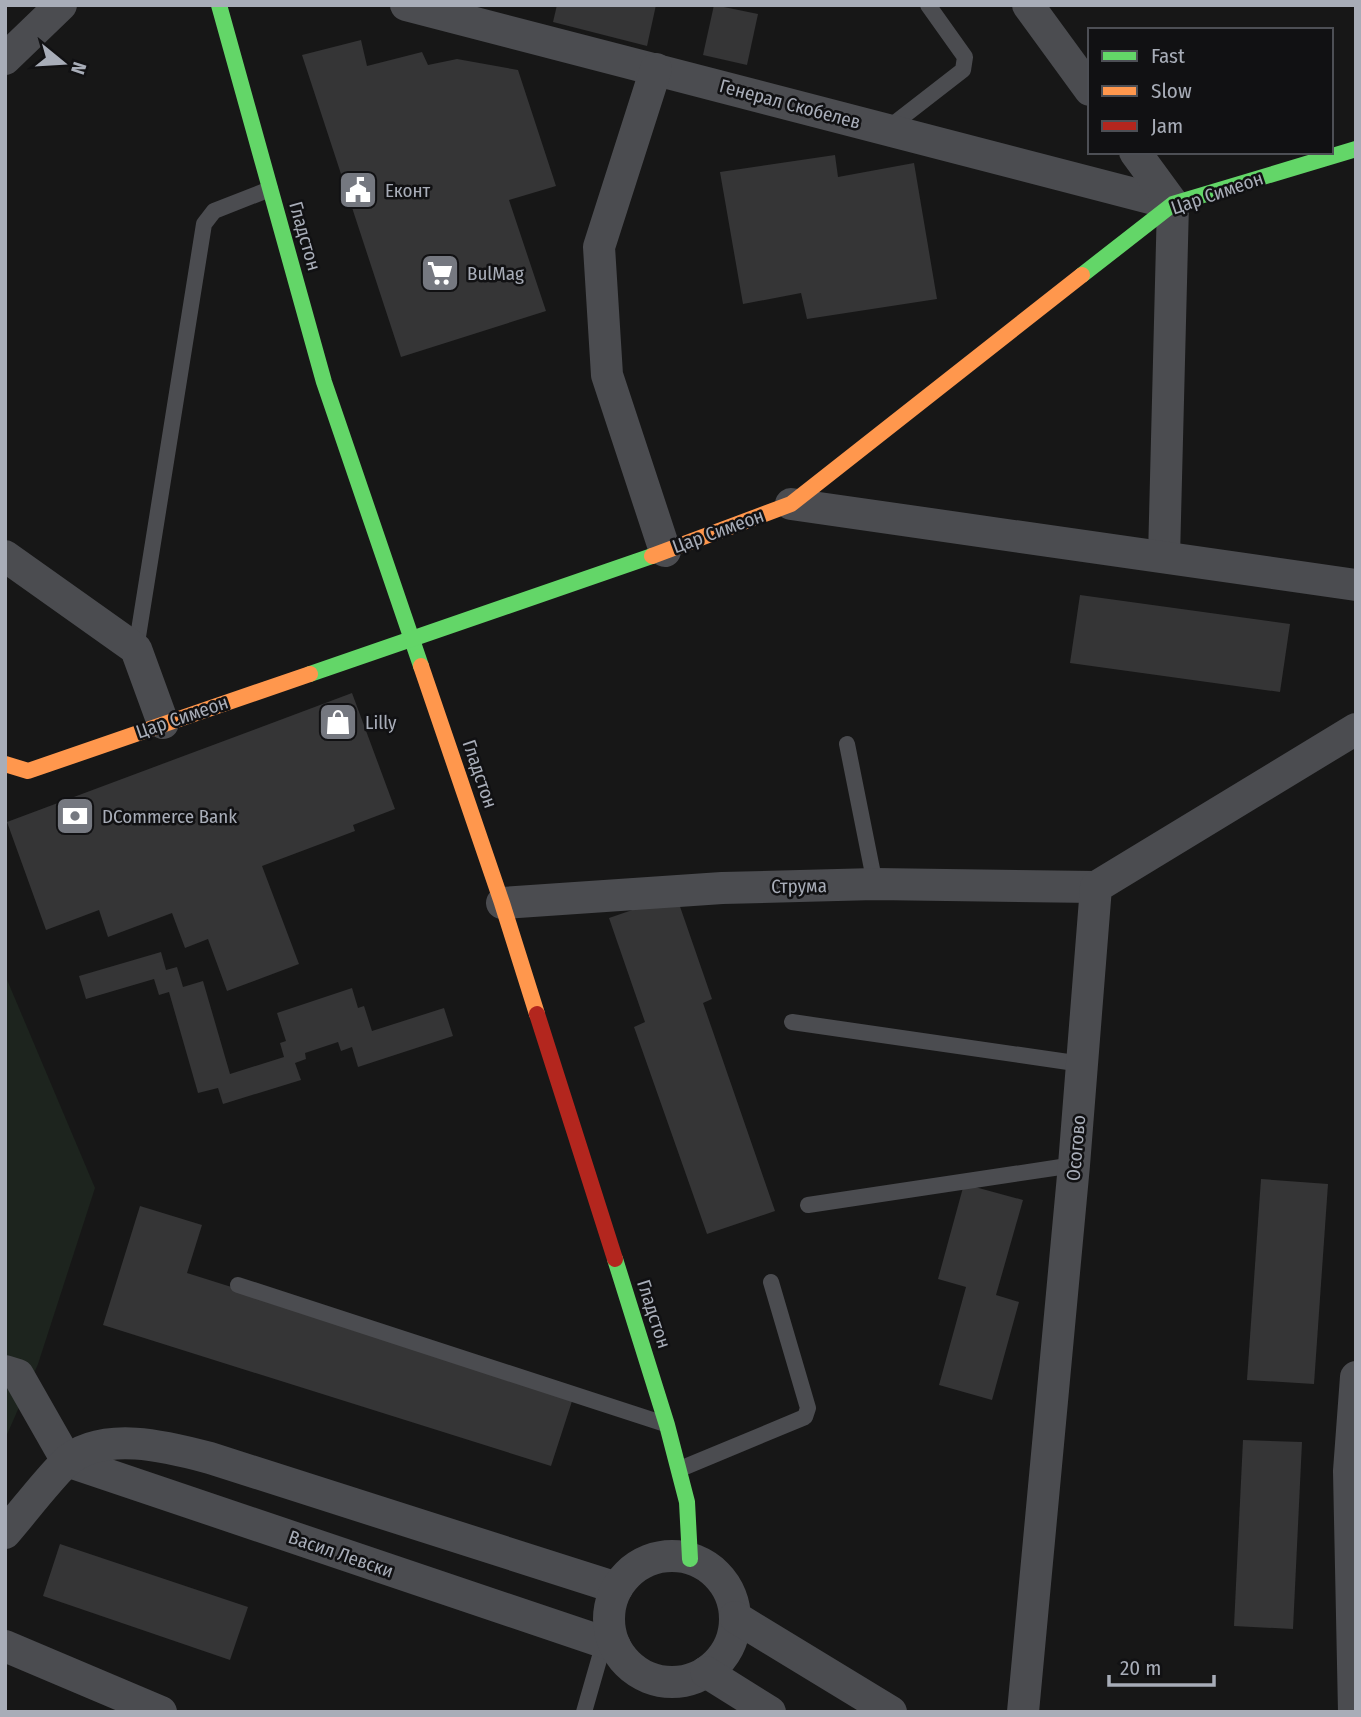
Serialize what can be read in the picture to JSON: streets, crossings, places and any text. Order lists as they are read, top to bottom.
{
  "streets": {
    "street": [
      "Генерал Скобелев",
      "Цар Симеон",
      "Гладстон",
      "Струма",
      "Осогово",
      "Васил Левски"
    ]
  },
  "crossings": [
    ["Генерал Скобелев", "Цар Симеон"],
    ["Цар Симеон", "Гладстон"],
    ["Гладстон", "Струма"],
    ["Гладстон", "Васил Левски"],
    ["Струма", "Осогово"]
  ],
  "places": {
    "public building": ["Еконт"],
    "supermarket": ["BulMag"],
    "shop": ["Lilly"],
    "bank": ["DCommerce Bank"]
  },
  "legend": ["Fast", "Slow", "Jam"],
  "scale_bar": "20 m",
  "north": "right"
}
